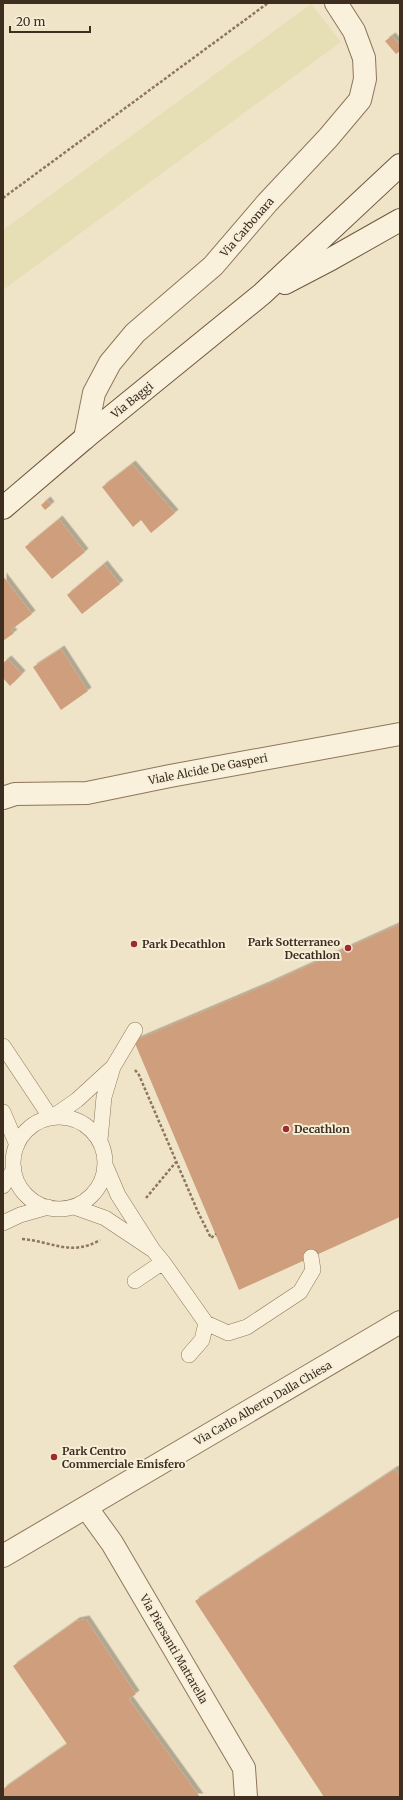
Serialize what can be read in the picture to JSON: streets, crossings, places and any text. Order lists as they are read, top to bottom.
{
  "streets": {
    "street": [
      "Via Carbonara",
      "Via Baggi",
      "Viale Alcide De Gasperi",
      "Via Carlo Alberto Dalla Chiesa",
      "Via Piersanti Mattarella"
    ]
  },
  "crossings": [
    ["Via Carbonara", "Via Baggi"],
    ["Via Carlo Alberto Dalla Chiesa", "Via Piersanti Mattarella"]
  ],
  "places": [
    "Park Decathlon",
    "Park Sotterraneo Decathlon",
    "Decathlon",
    "Park Centro Commerciale Emisfero"
  ],
  "scale_bar": "20 m"
}
